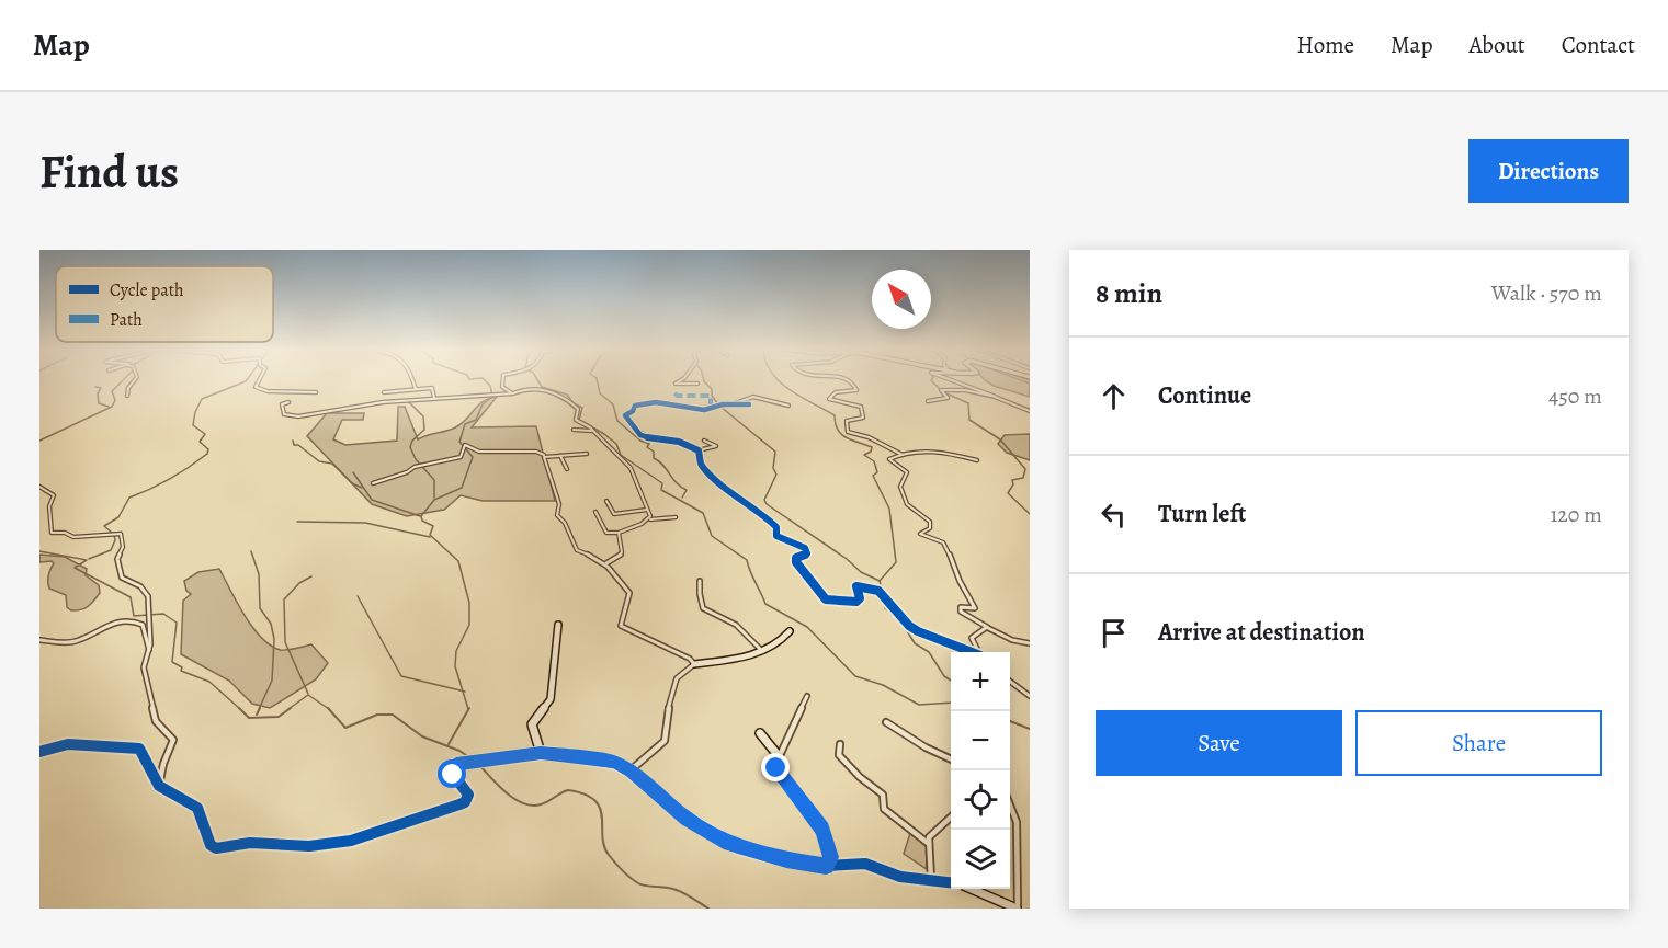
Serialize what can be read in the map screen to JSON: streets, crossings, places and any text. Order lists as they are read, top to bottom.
{
  "legend": ["Cycle path", "Path"],
  "north": "top left",
  "page": {
    "header": "Map",
    "nav": [
      "Home",
      "Map",
      "About",
      "Contact"
    ],
    "buttons": [
      "Directions",
      ["Save", "Share"]
    ],
    "title": "Find us",
    "heading": ["8 min", "Walk · 570 m"],
    "list": [
      ["Continue", "450 m"],
      ["Turn left", "120 m"],
      "Arrive at destination"
    ],
    "map_buttons": ["+", "−"]
  }
}
